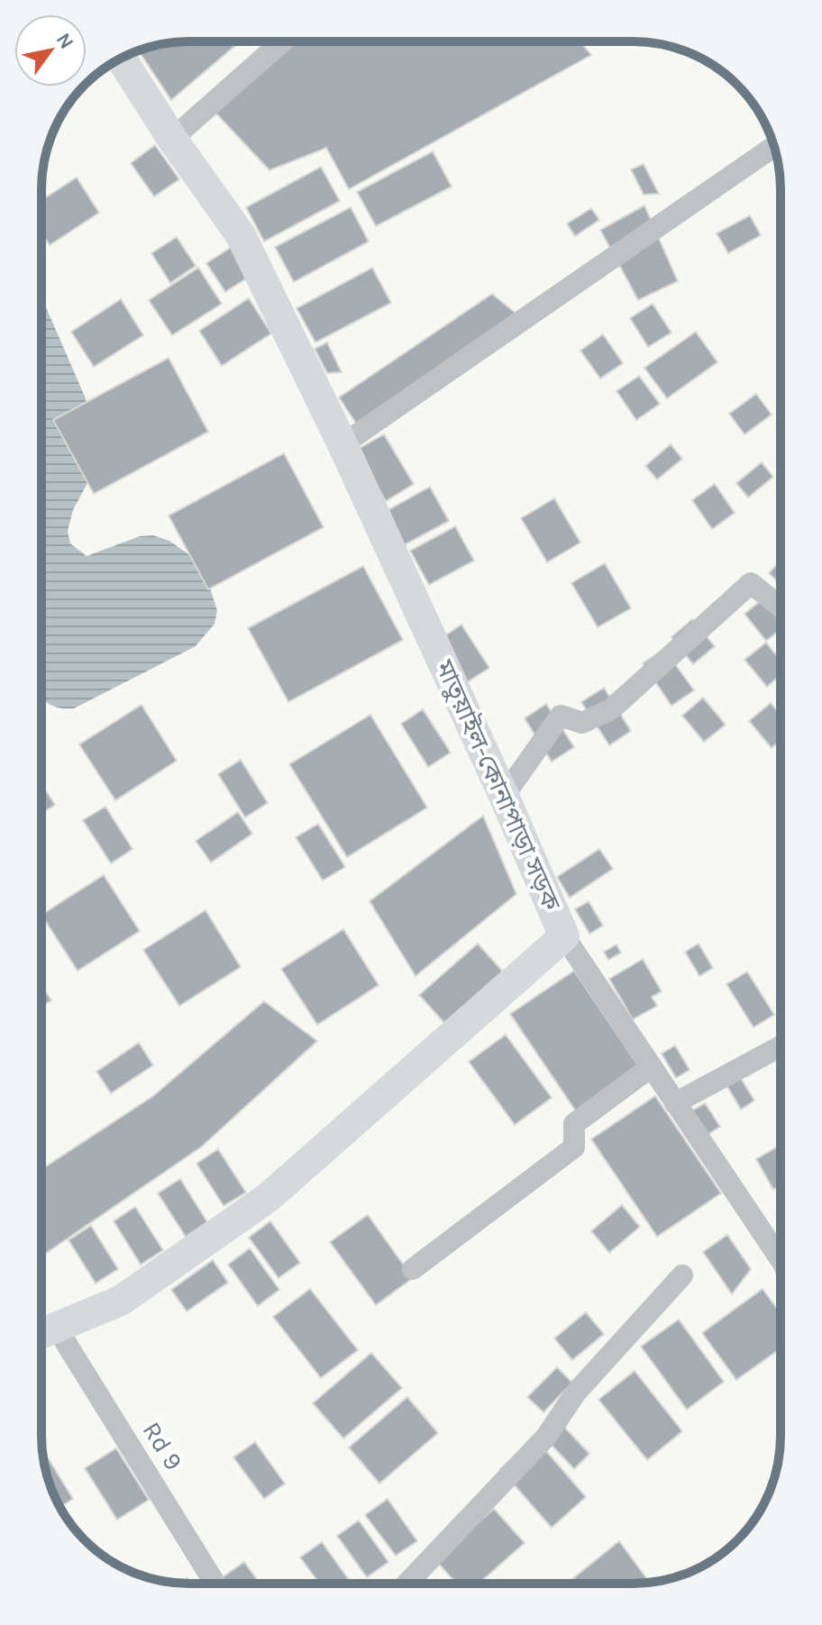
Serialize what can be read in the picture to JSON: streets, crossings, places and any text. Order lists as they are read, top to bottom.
{
  "streets": {
    "main road": ["মাতুয়াইল-কোনাপাড়া সড়ক"],
    "street": ["Rd 9"]
  },
  "crossings": [
    ["মাতুয়াইল-কোনাপাড়া সড়ক", "Rd 9"]
  ],
  "north": "top right"
}
